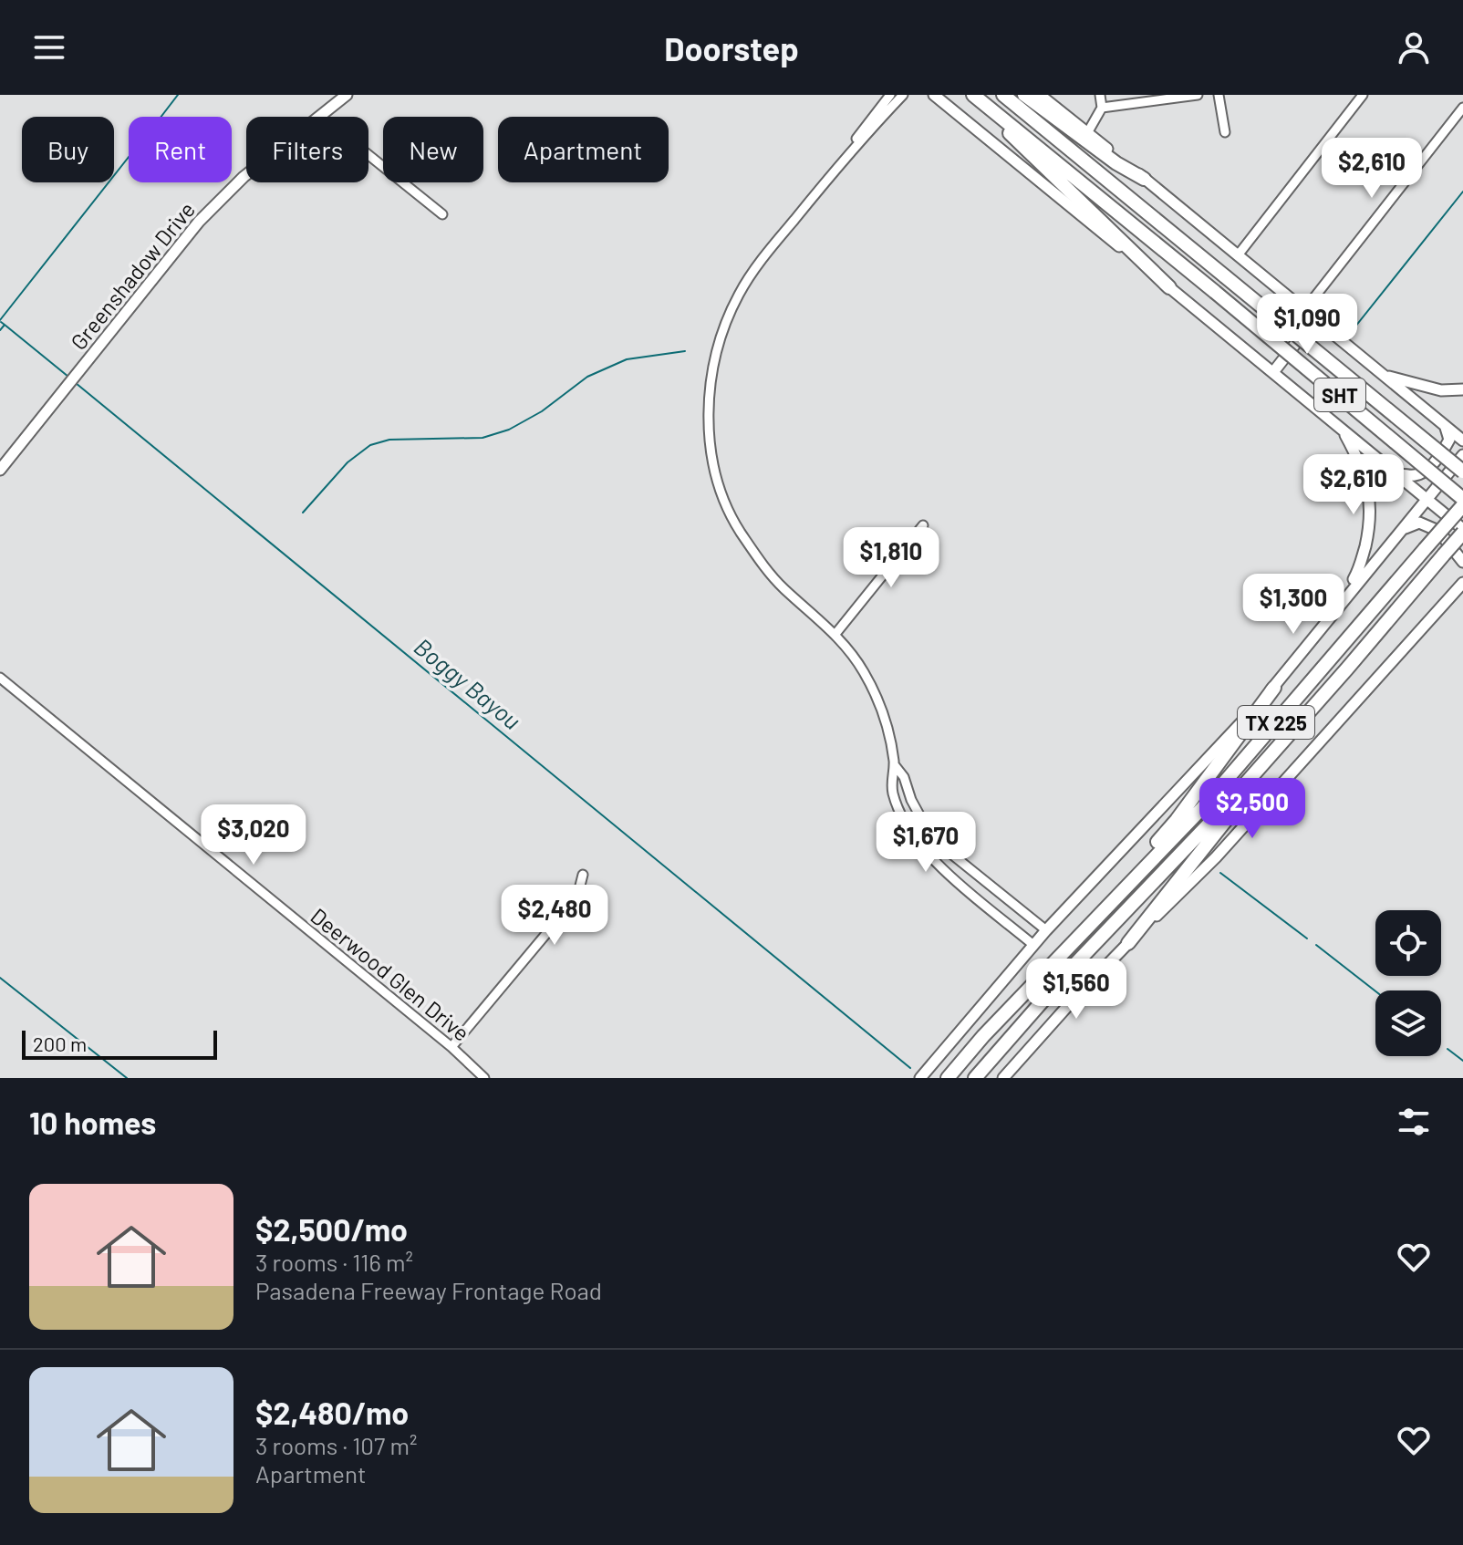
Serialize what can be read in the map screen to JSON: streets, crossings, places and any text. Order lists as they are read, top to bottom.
{
  "streets": {
    "highway": ["SHT", "TX 225"],
    "main road": ["Greenshadow Drive"],
    "street": ["Deerwood Glen Drive"]
  },
  "water": ["Boggy Bayou"],
  "scale_bar": "200 m",
  "page": {
    "header": "Doorstep",
    "chip": [
      "Buy",
      "Rent",
      "Filters",
      "New",
      "Apartment"
    ],
    "price": [
      "$2,610",
      "$1,090",
      "$2,610",
      "$1,810",
      "$1,300",
      "$2,500",
      "$3,020",
      "$1,670",
      "$2,480",
      "$1,560"
    ],
    "scale": "200 m",
    "heading": "10 homes",
    "list": [
      {
        "name": "$2,500/mo",
        "note": "3 rooms · 116 m² · Pasadena Freeway Frontage Road"
      },
      {
        "name": "$2,480/mo",
        "note": "3 rooms · 107 m² · Apartment"
      }
    ]
  }
}
